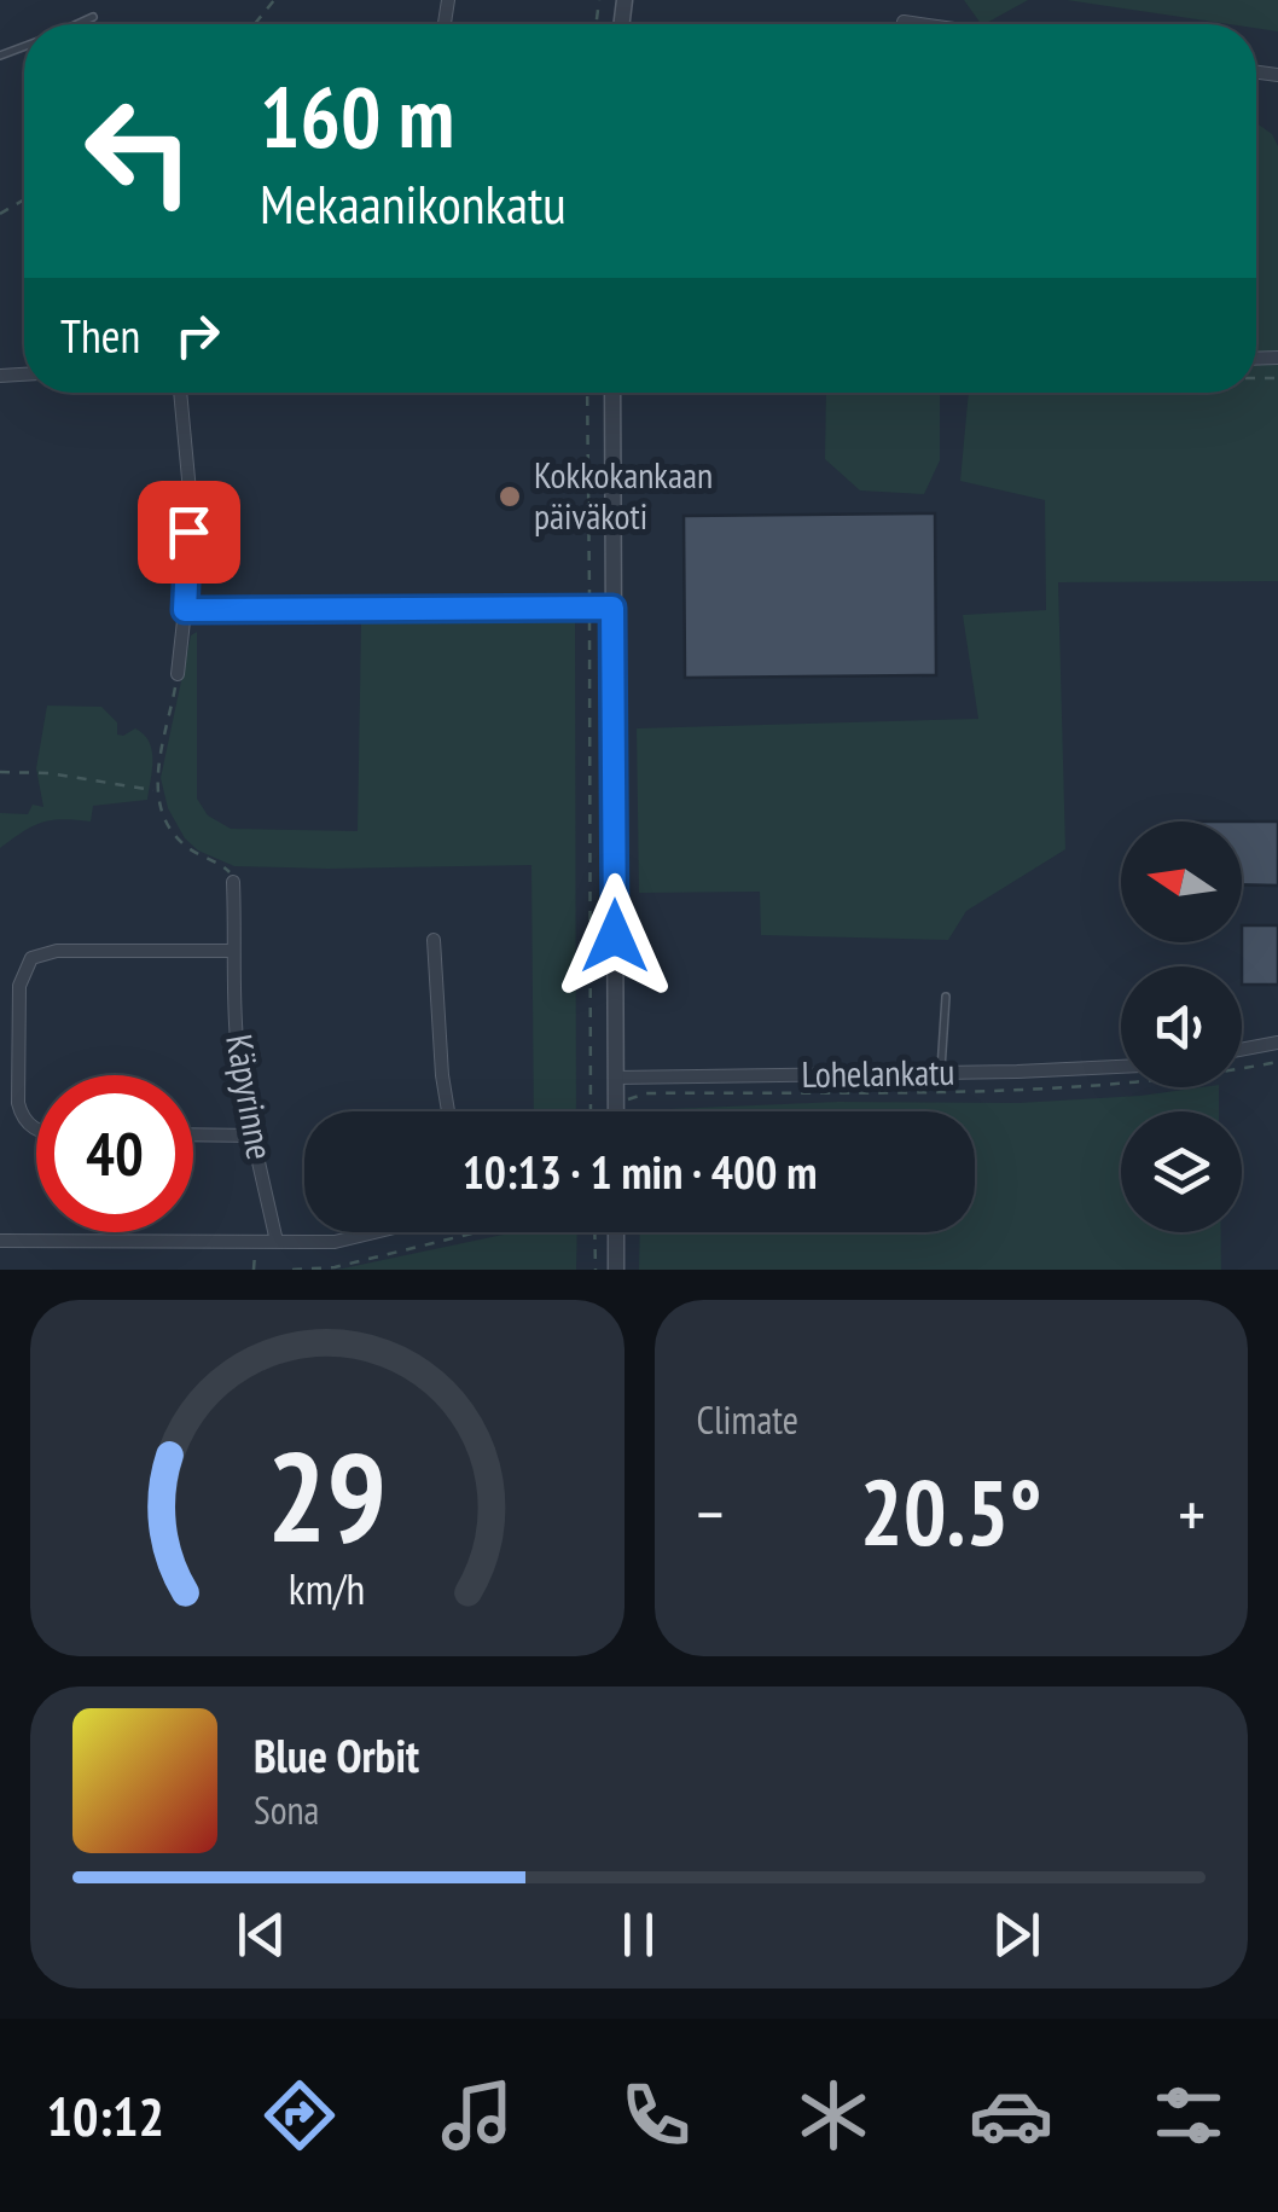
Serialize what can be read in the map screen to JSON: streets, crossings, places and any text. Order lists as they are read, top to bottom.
{
  "streets": {
    "street": ["Lohelankatu", "Käpyrinne"]
  },
  "places": ["Kokkokankaan päiväkoti"],
  "north": "left",
  "page": {
    "turn": ["160 m", "Mekaanikonkatu"],
    "then": "Then",
    "limit": "40",
    "trip": "10:13 · 1 min · 400 m",
    "tile": "Climate",
    "heat": ["−", "20.5°", "+"],
    "song": ["Blue Orbit", "Sona"],
    "tabs": "10:12",
    "gauge": ["29", "km/h"]
  }
}
